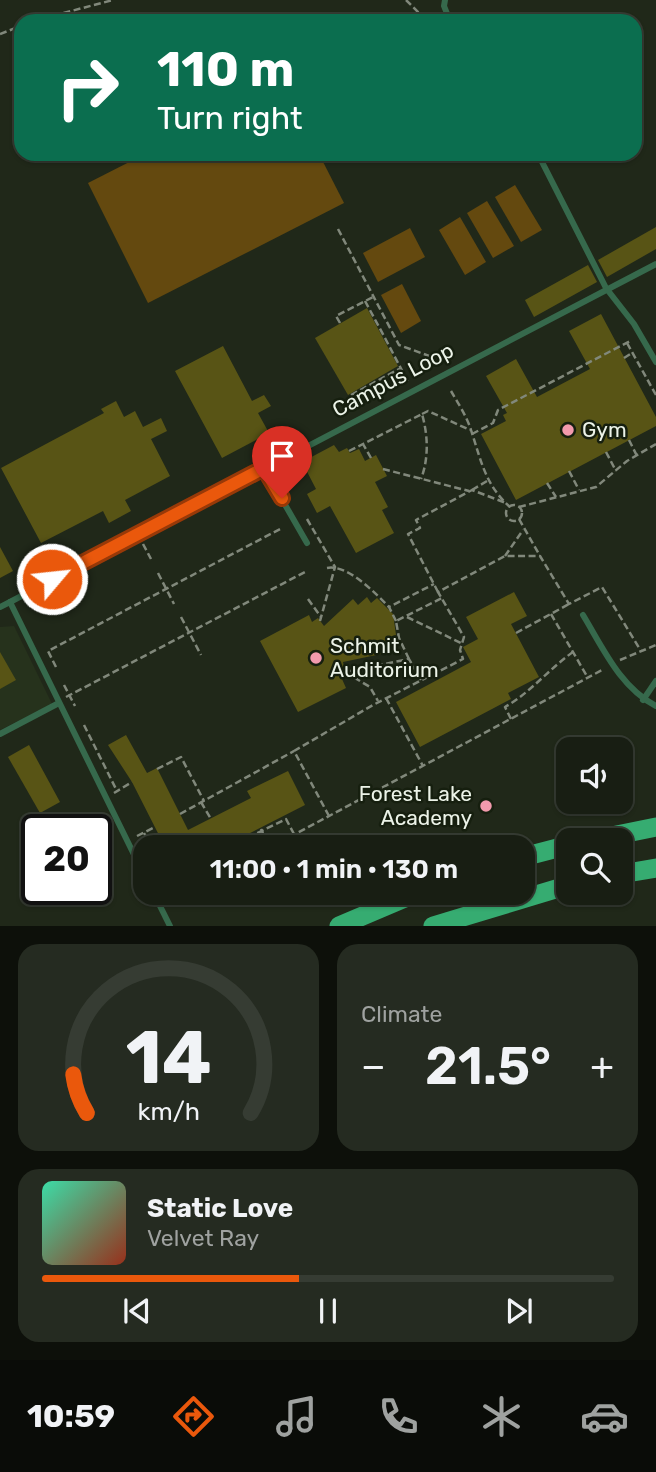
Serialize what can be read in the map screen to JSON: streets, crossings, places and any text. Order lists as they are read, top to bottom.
{
  "streets": {
    "lane": ["Campus Loop"]
  },
  "places": ["Gym", "Schmit Auditorium", "Forest Lake Academy"],
  "page": {
    "turn": ["110 m", "Turn right"],
    "limit": "20",
    "trip": "11:00 · 1 min · 130 m",
    "tile": "Climate",
    "heat": ["−", "21.5°", "+"],
    "song": ["Static Love", "Velvet Ray"],
    "tabs": "10:59",
    "gauge": ["14", "km/h"]
  }
}
